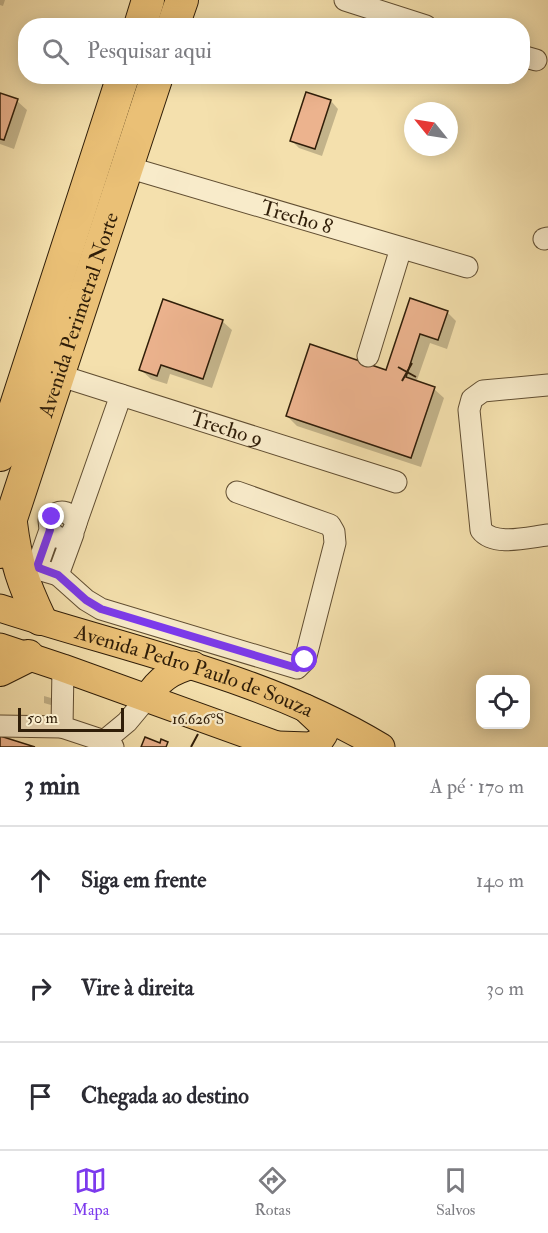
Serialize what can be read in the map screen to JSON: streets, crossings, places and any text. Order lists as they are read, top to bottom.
{
  "streets": {
    "highway": ["Avenida Perimetral Norte"],
    "main road": ["Avenida Pedro Paulo de Souza"],
    "street": ["Trecho 8", "Trecho 9"]
  },
  "crossings": [
    ["Trecho 8", "Avenida Perimetral Norte"],
    ["Avenida Perimetral Norte", "Trecho 9"]
  ],
  "scale_bar": "50 m",
  "north": "top left",
  "page": {
    "search": "Pesquisar aqui",
    "scale": "50 m",
    "heading": ["3 min", "A pé · 170 m"],
    "list": [
      ["Siga em frente", "140 m"],
      ["Vire à direita", "30 m"],
      "Chegada ao destino"
    ],
    "nav": ["Mapa", "Rotas", "Salvos"]
  },
  "coordinates": ["16.626°S"]
}
